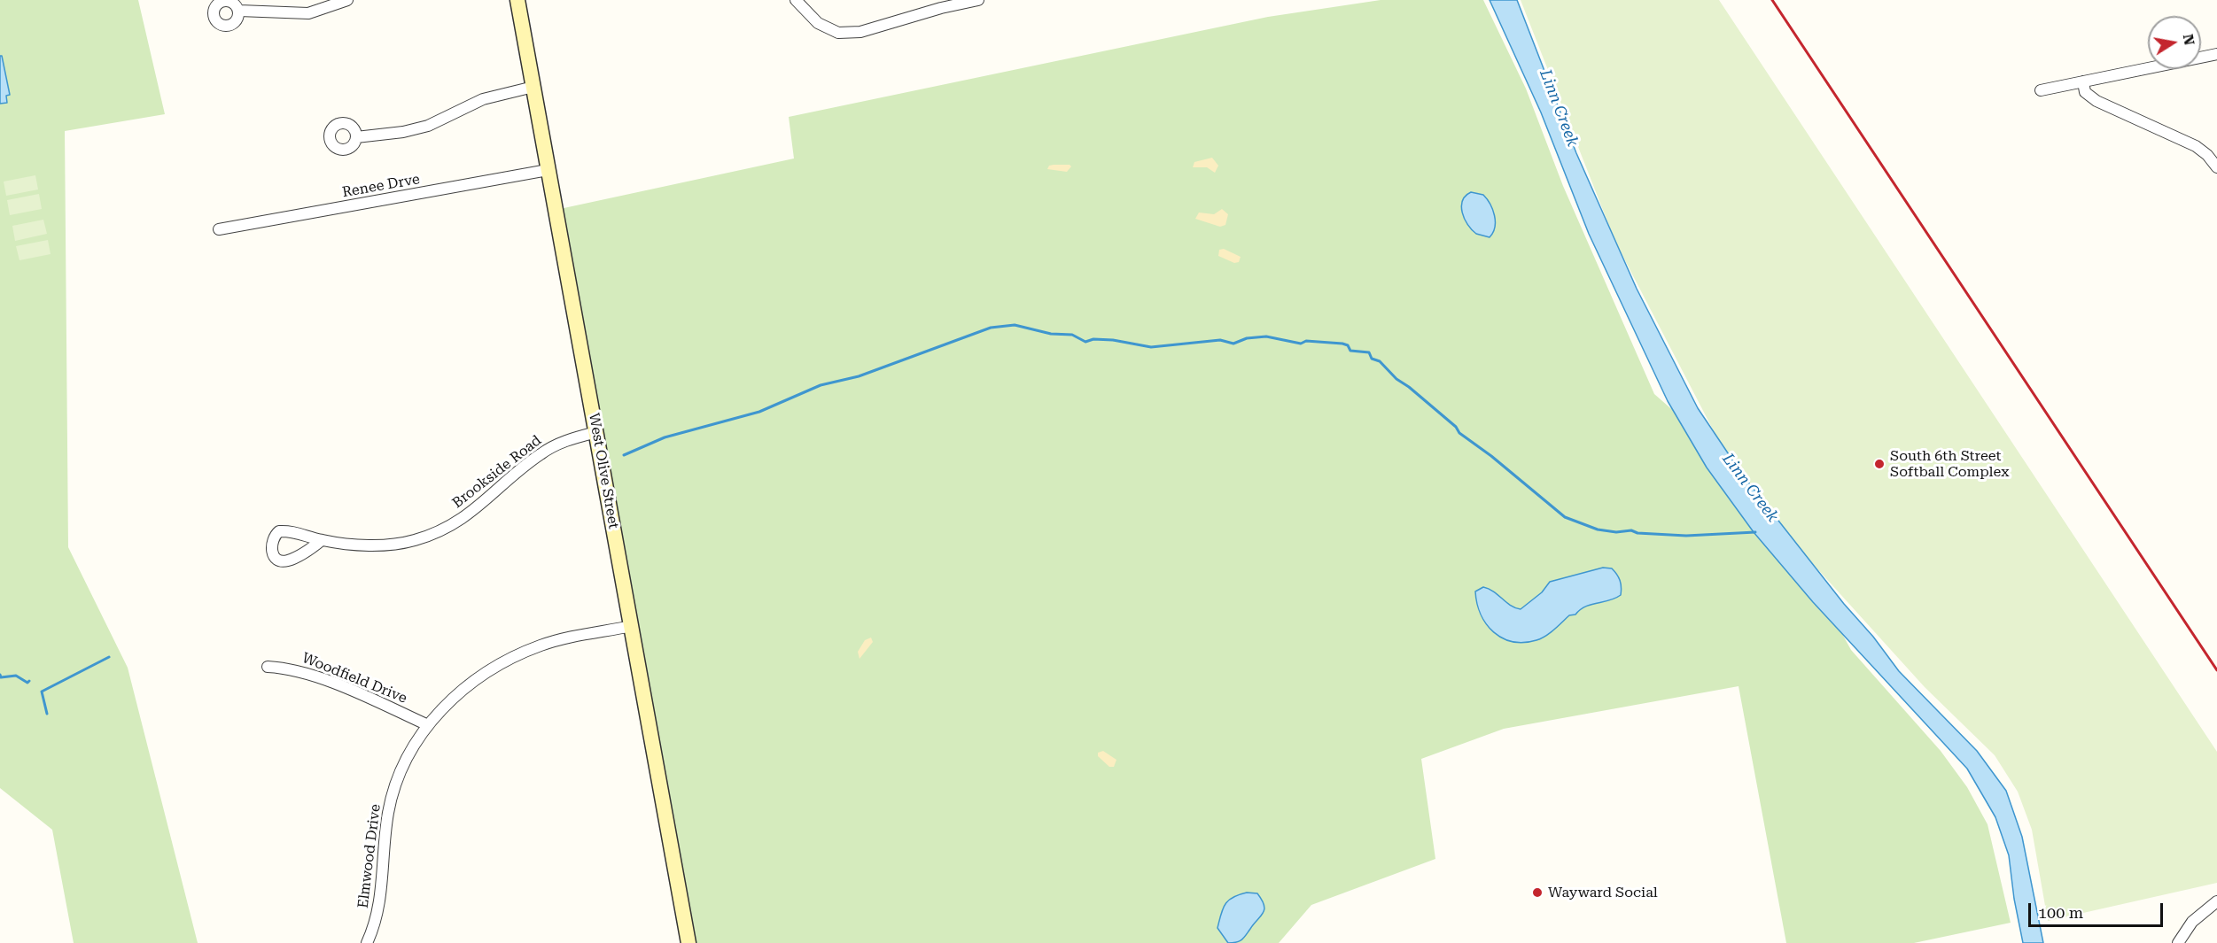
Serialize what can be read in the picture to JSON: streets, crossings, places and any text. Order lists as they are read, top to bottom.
{
  "streets": {
    "street": [
      "Renee Drve",
      "West Olive Street",
      "Brookside Road",
      "Woodfield Drive",
      "Elmwood Drive"
    ]
  },
  "crossings": [
    ["Renee Drve", "West Olive Street"],
    ["West Olive Street", "Brookside Road"],
    ["West Olive Street", "Elmwood Drive"],
    ["Woodfield Drive", "Elmwood Drive"]
  ],
  "water": ["Linn Creek"],
  "places": ["South 6th Street Softball Complex", "Wayward Social"],
  "scale_bar": "100 m",
  "north": "right"
}
